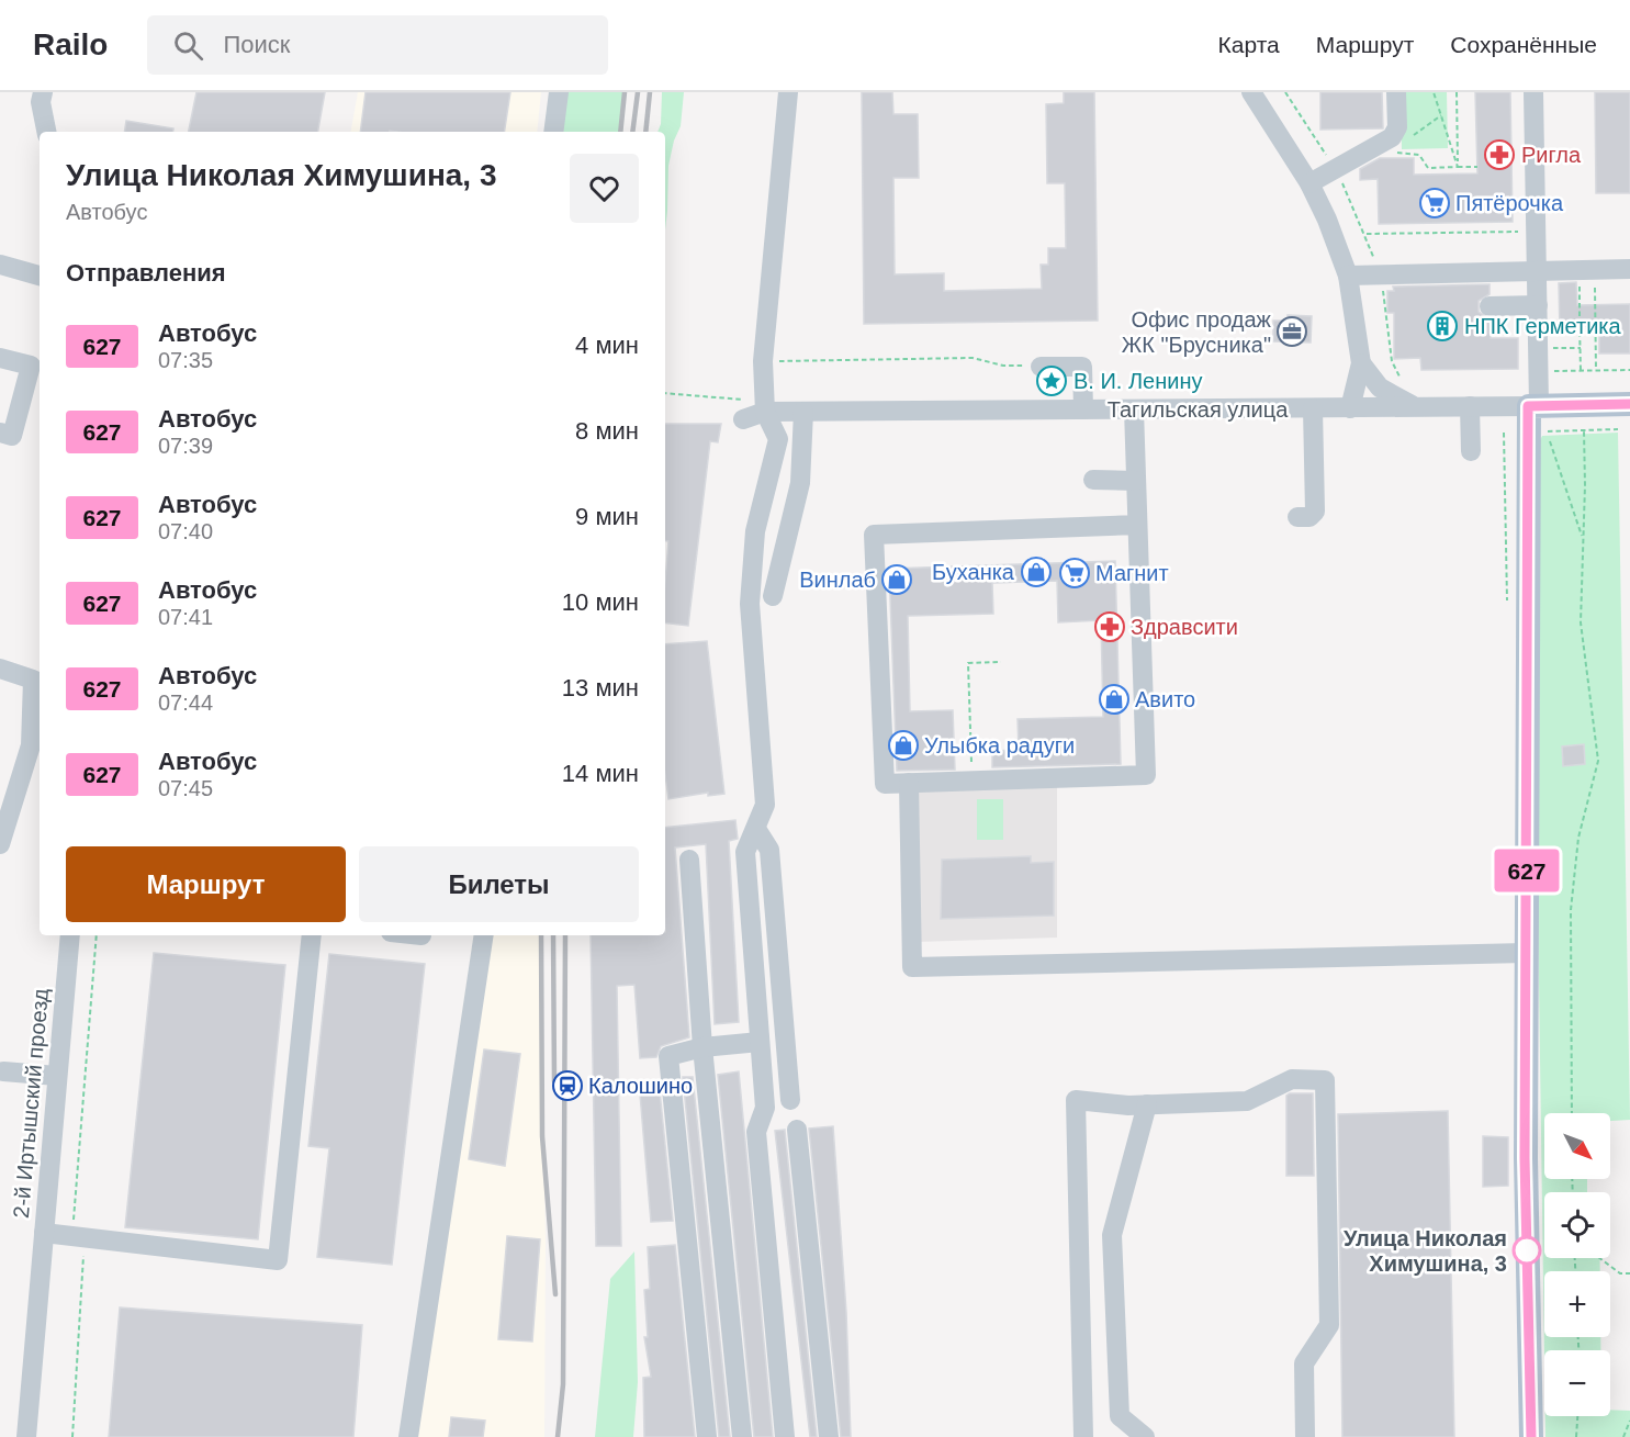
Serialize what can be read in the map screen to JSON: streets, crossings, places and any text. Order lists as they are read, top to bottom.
{
  "streets": {
    "main road": ["Тагильская улица"],
    "street": ["2-й Иртышский проезд"]
  },
  "places": {
    "pharmacy": ["Ригла", "Здравсити"],
    "supermarket": ["Пятёрочка", "Магнит"],
    "building": ["НПК Герметика"],
    "office": ["Офис продаж ЖК \"Брусника\""],
    "place": ["В. И. Ленину"],
    "shop": [
      "Буханка",
      "Винлаб",
      "Авито",
      "Улыбка радуги"
    ],
    "station": ["Калошино"],
    "other": ["Улица Николая Химушина, 3"]
  },
  "lines": ["bus line 627"],
  "north": "bottom right",
  "page": {
    "header": "Railo",
    "search": "Поиск",
    "nav": ["Карта", "Маршрут", "Сохранённые"],
    "on_map": "627",
    "heading": [
      ["Улица Николая Химушина, 3", "Автобус"],
      "Отправления"
    ],
    "list": [
      {
        "mark": "627",
        "name": "Автобус",
        "note": "07:35",
        "value": "4 мин"
      },
      {
        "mark": "627",
        "name": "Автобус",
        "note": "07:39",
        "value": "8 мин"
      },
      {
        "mark": "627",
        "name": "Автобус",
        "note": "07:40",
        "value": "9 мин"
      },
      {
        "mark": "627",
        "name": "Автобус",
        "note": "07:41",
        "value": "10 мин"
      },
      {
        "mark": "627",
        "name": "Автобус",
        "note": "07:44",
        "value": "13 мин"
      },
      {
        "mark": "627",
        "name": "Автобус",
        "note": "07:45",
        "value": "14 мин"
      }
    ],
    "buttons": ["Маршрут", "Билеты"],
    "map_buttons": ["+", "−"]
  }
}
